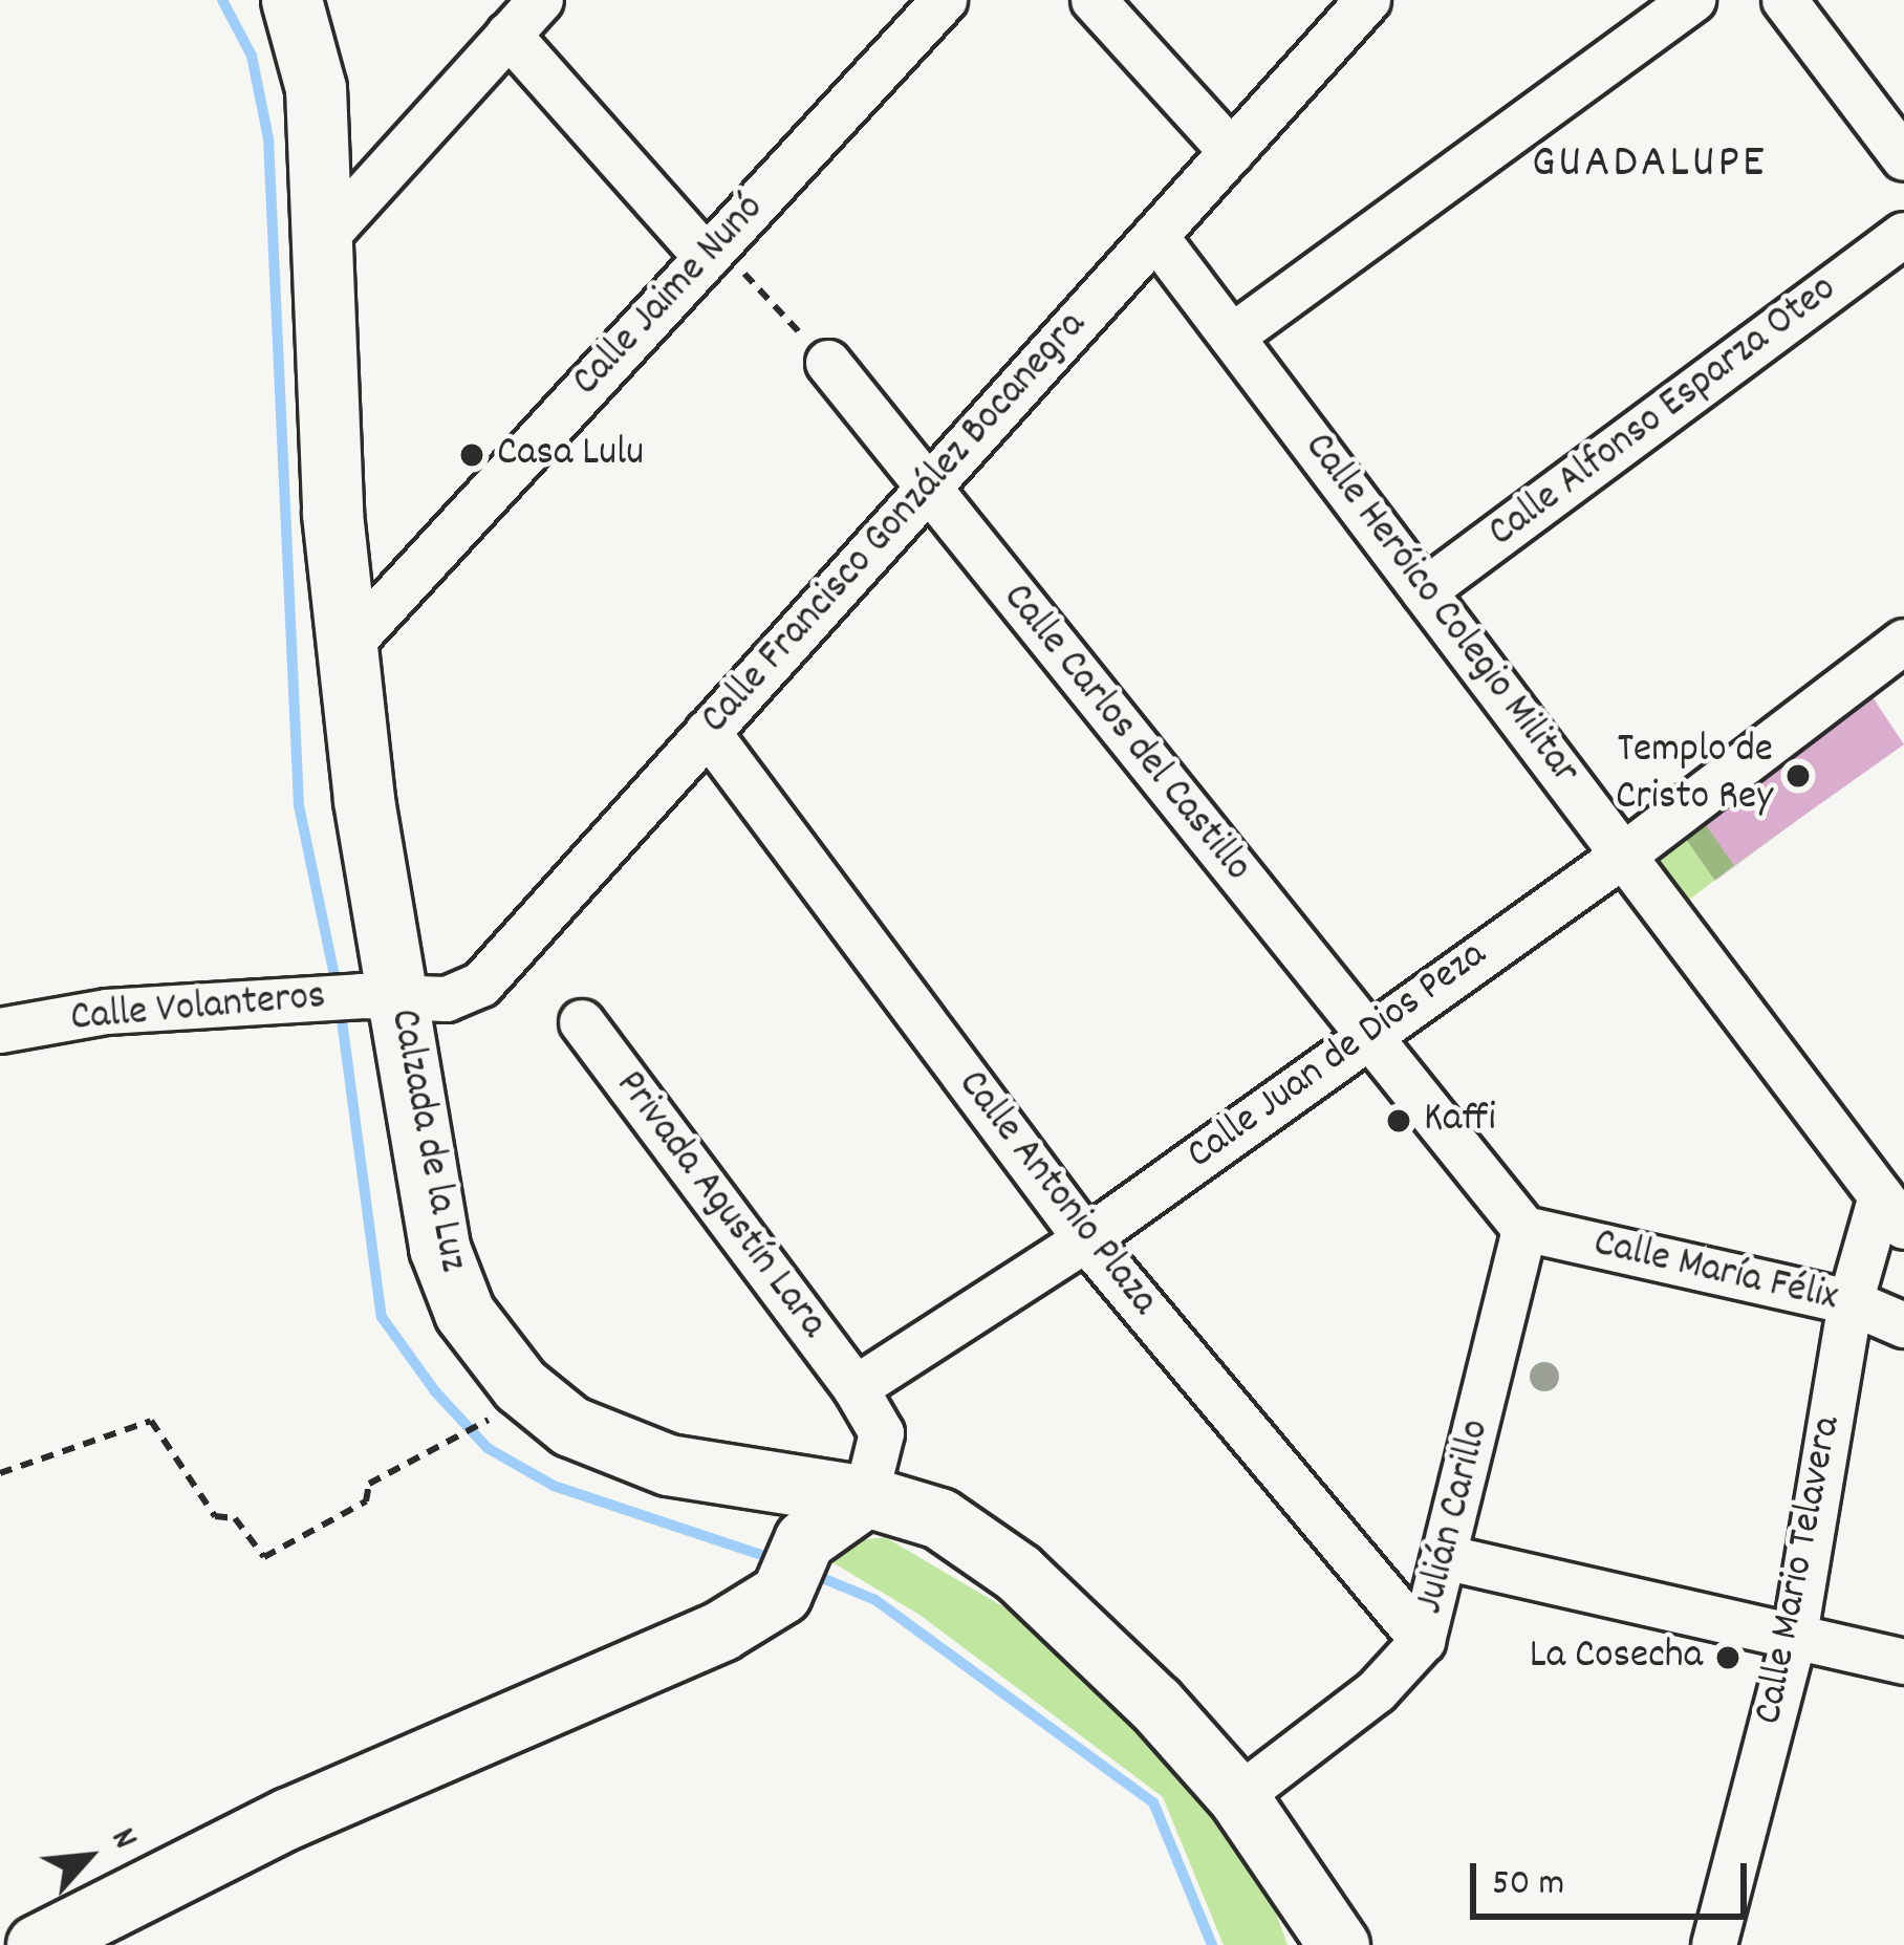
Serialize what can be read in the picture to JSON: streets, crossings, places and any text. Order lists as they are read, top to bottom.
{
  "streets": {
    "main road": ["Calzada de la Luz"],
    "street": [
      "Calle Jaime Nunó",
      "Calle Alfonso Esparza Oteo",
      "Calle Francisco González Bocanegra",
      "Calle Heróico Colegio Militar",
      "Calle Carlos del Castillo",
      "Calle Volanteros",
      "Calle Juan de Dios Peza",
      "Calle Antonio Plaza",
      "Privada Agustín Lara",
      "Calle María Félix",
      "Julián Carillo",
      "Calle Mario Telavera"
    ]
  },
  "crossings": [
    ["Calle Jaime Nunó", "Calzada de la Luz"],
    ["Calle Alfonso Esparza Oteo", "Calle Heróico Colegio Militar"],
    ["Calle Francisco González Bocanegra", "Calle Heróico Colegio Militar"],
    ["Calle Francisco González Bocanegra", "Calle Carlos del Castillo"],
    ["Calle Francisco González Bocanegra", "Calle Volanteros"],
    ["Calle Francisco González Bocanegra", "Calzada de la Luz"],
    ["Calle Francisco González Bocanegra", "Calle Antonio Plaza"],
    ["Calle Heróico Colegio Militar", "Calle Juan de Dios Peza"],
    ["Calle Heróico Colegio Militar", "Calle Mario Telavera"],
    ["Calle Carlos del Castillo", "Calle Juan de Dios Peza"],
    ["Calle Carlos del Castillo", "Calle María Félix"],
    ["Calle Carlos del Castillo", "Julián Carillo"],
    ["Calle Volanteros", "Calzada de la Luz"],
    ["Calle Juan de Dios Peza", "Calle Antonio Plaza"],
    ["Calle Juan de Dios Peza", "Privada Agustín Lara"],
    ["Calzada de la Luz", "Julián Carillo"],
    ["Calle Antonio Plaza", "Julián Carillo"],
    ["Calle María Félix", "Julián Carillo"],
    ["Calle María Félix", "Calle Mario Telavera"]
  ],
  "districts": ["GUADALUPE"],
  "places": [
    "Casa Lulu",
    "Templo de Cristo Rey",
    "Kaffi",
    "La Cosecha"
  ],
  "scale_bar": "50 m",
  "north": "top right"
}
